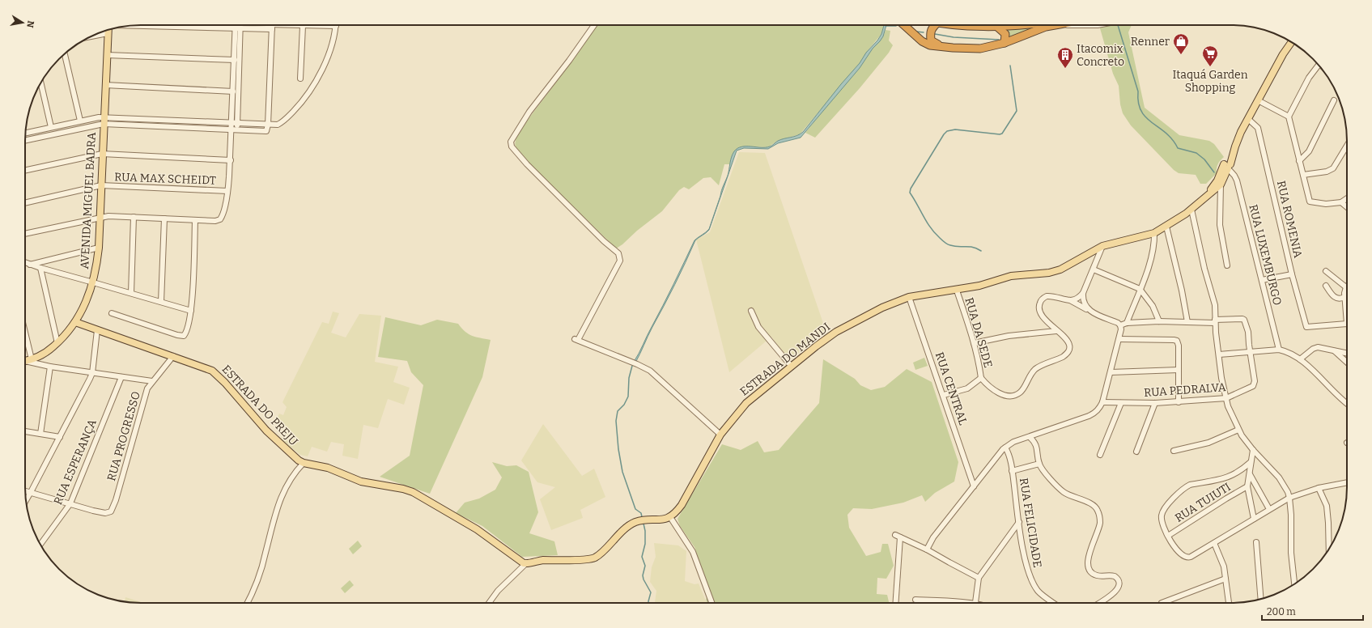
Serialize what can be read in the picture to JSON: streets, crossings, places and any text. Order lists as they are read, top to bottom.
{
  "streets": {
    "main road": ["AVENIDA MIGUEL BADRA", "ESTRADA DO MANDI", "ESTRADA DO PREJU"],
    "street": [
      "RUA MAX SCHEIDT",
      "RUA ROMENIA",
      "RUA LUXEMBURGO",
      "RUA DA SEDE",
      "RUA CENTRAL",
      "RUA PEDRALVA",
      "RUA PROGRESSO",
      "RUA ESPERANÇA",
      "RUA TUIUTI",
      "RUA FELICIDADE"
    ]
  },
  "crossings": [
    ["RUA MAX SCHEIDT", "AVENIDA MIGUEL BADRA"],
    ["AVENIDA MIGUEL BADRA", "ESTRADA DO PREJU"],
    ["RUA ROMENIA", "ESTRADA DO MANDI"],
    ["RUA LUXEMBURGO", "ESTRADA DO MANDI"],
    ["RUA DA SEDE", "ESTRADA DO MANDI"],
    ["RUA DA SEDE", "RUA CENTRAL"],
    ["ESTRADA DO MANDI", "RUA CENTRAL"],
    ["ESTRADA DO PREJU", "RUA PROGRESSO"],
    ["RUA PROGRESSO", "RUA ESPERANÇA"]
  ],
  "places": {
    "shop": ["Renner"],
    "supermarket": ["Itaquá Garden Shopping"],
    "building": ["Itacomix Concreto"]
  },
  "scale_bar": "200 m",
  "north": "right"
}
